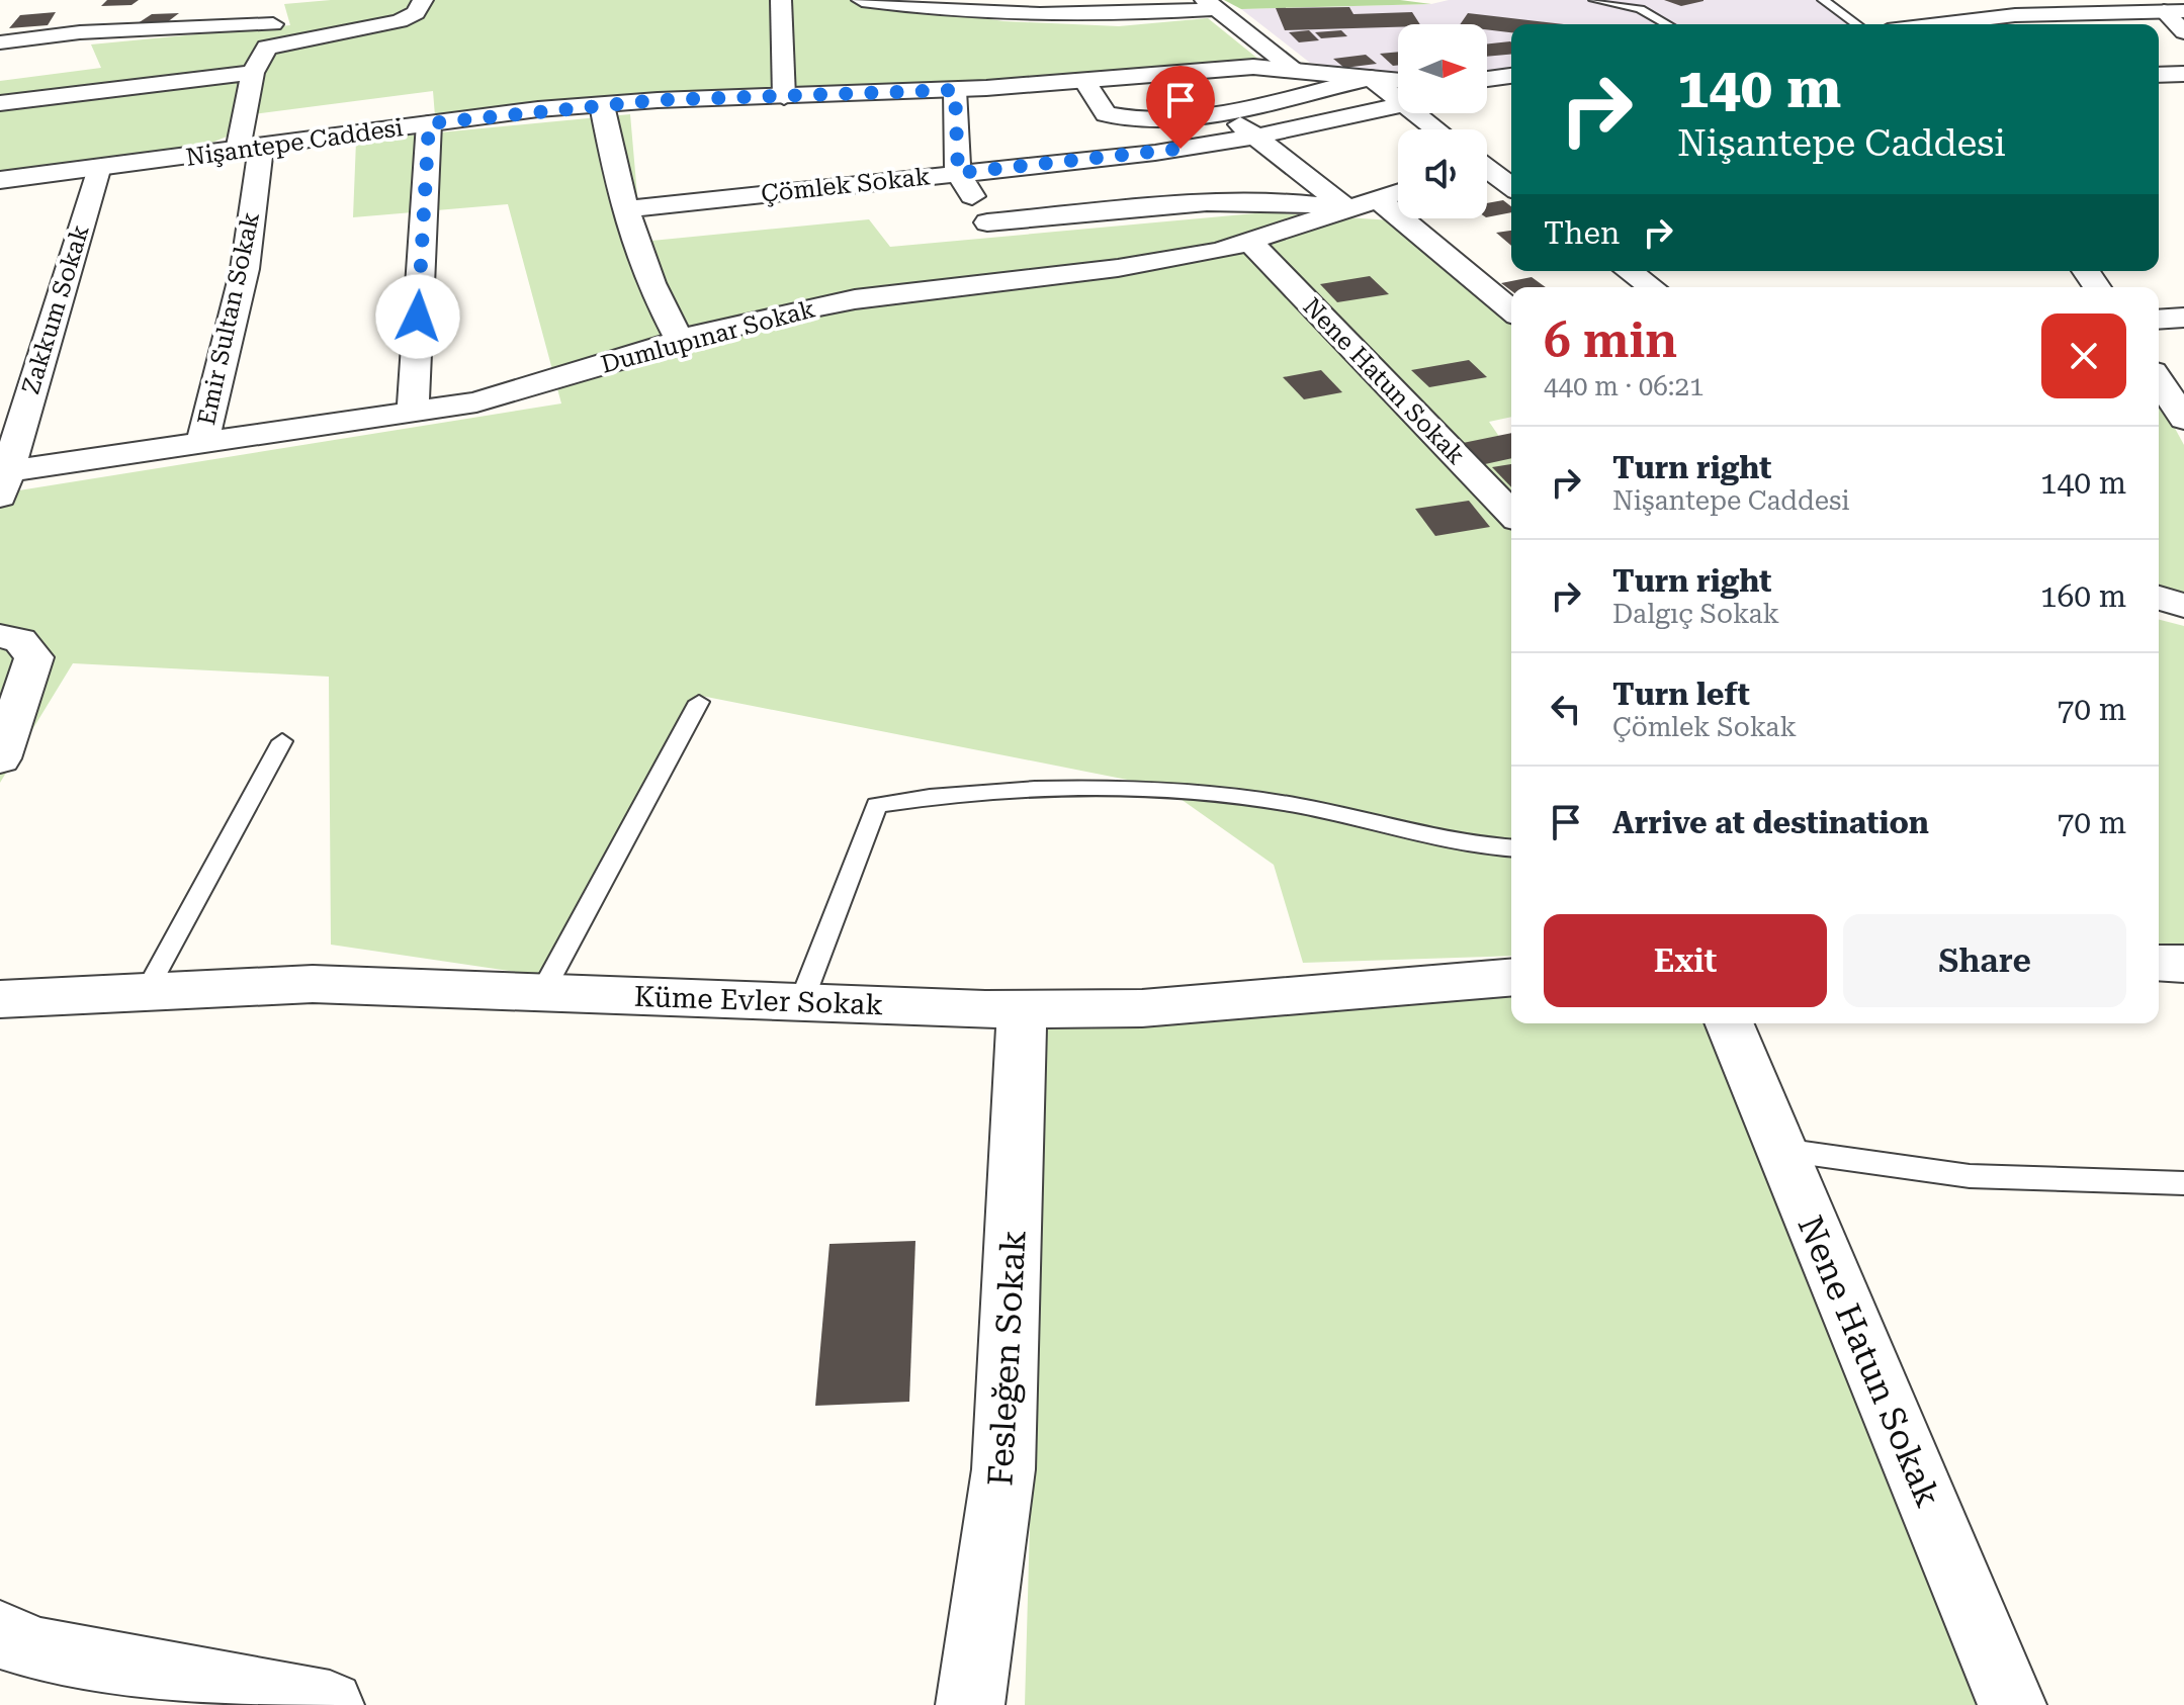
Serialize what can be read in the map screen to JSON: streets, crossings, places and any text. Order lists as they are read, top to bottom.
{
  "streets": {
    "street": [
      "Nişantepe Caddesi",
      "Çömlek Sokak",
      "Zakkum Sokak",
      "Emir Sultan Sokak",
      "Dumlupınar Sokak",
      "Nene Hatun Sokak",
      "Küme Evler Sokak",
      "Fesleğen Sokak"
    ]
  },
  "crossings": [
    ["Nişantepe Caddesi", "Zakkum Sokak"],
    ["Nişantepe Caddesi", "Emir Sultan Sokak"],
    ["Zakkum Sokak", "Dumlupınar Sokak"],
    ["Emir Sultan Sokak", "Dumlupınar Sokak"],
    ["Dumlupınar Sokak", "Nene Hatun Sokak"],
    ["Küme Evler Sokak", "Fesleğen Sokak"]
  ],
  "north": "right",
  "page": {
    "turn": ["140 m", "Nişantepe Caddesi"],
    "then": "Then",
    "heading": ["6 min", "440 m · 06:21"],
    "list": [
      {
        "name": "Turn right",
        "note": "Nişantepe Caddesi",
        "value": "140 m"
      },
      {
        "name": "Turn right",
        "note": "Dalgıç Sokak",
        "value": "160 m"
      },
      {
        "name": "Turn left",
        "note": "Çömlek Sokak",
        "value": "70 m"
      },
      {
        "name": "Arrive at destination",
        "value": "70 m"
      }
    ],
    "buttons": ["Exit", "Share"]
  }
}
